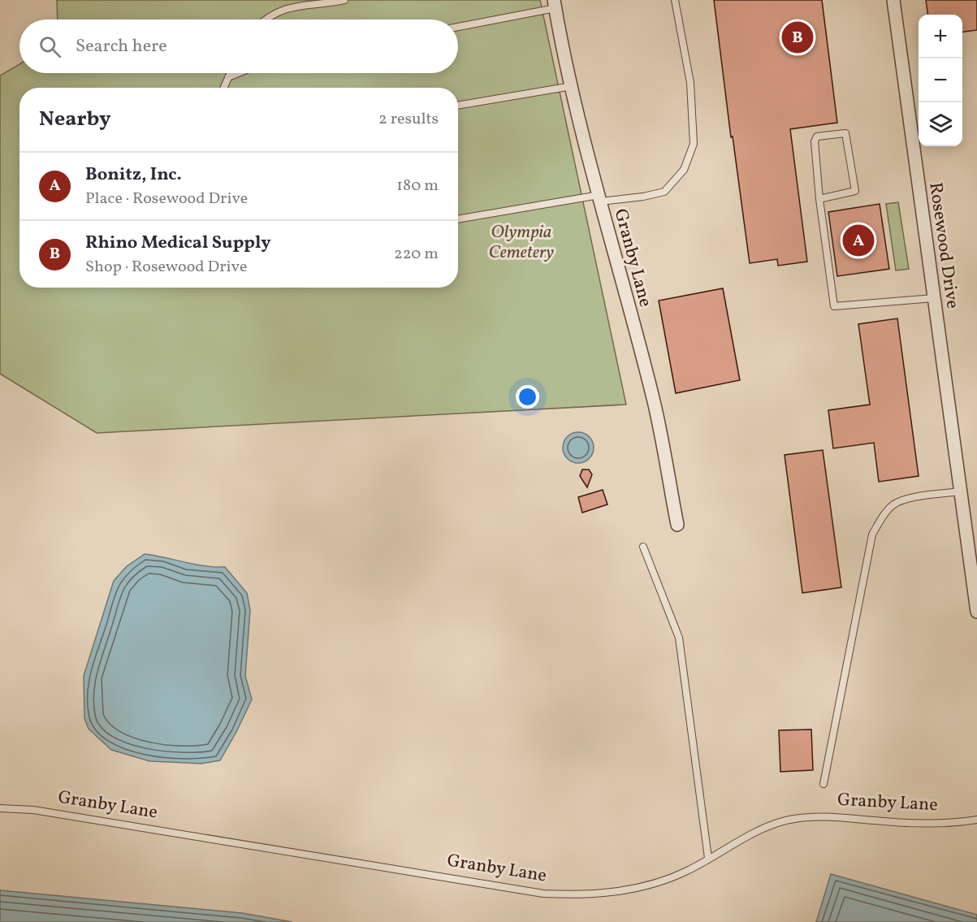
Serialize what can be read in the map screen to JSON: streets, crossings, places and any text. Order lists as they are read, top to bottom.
{
  "streets": {
    "street": ["Rosewood Drive", "Granby Lane"]
  },
  "parks": ["Olympia Cemetery"],
  "page": {
    "map_buttons": ["+", "−"],
    "pins": ["B", "A"],
    "search": "Search here",
    "heading": ["Nearby", "2 results"],
    "list": [
      {
        "mark": "A",
        "name": "Bonitz, Inc.",
        "note": "Place · Rosewood Drive",
        "value": "180 m"
      },
      {
        "mark": "B",
        "name": "Rhino Medical Supply",
        "note": "Shop · Rosewood Drive",
        "value": "220 m"
      }
    ]
  }
}
